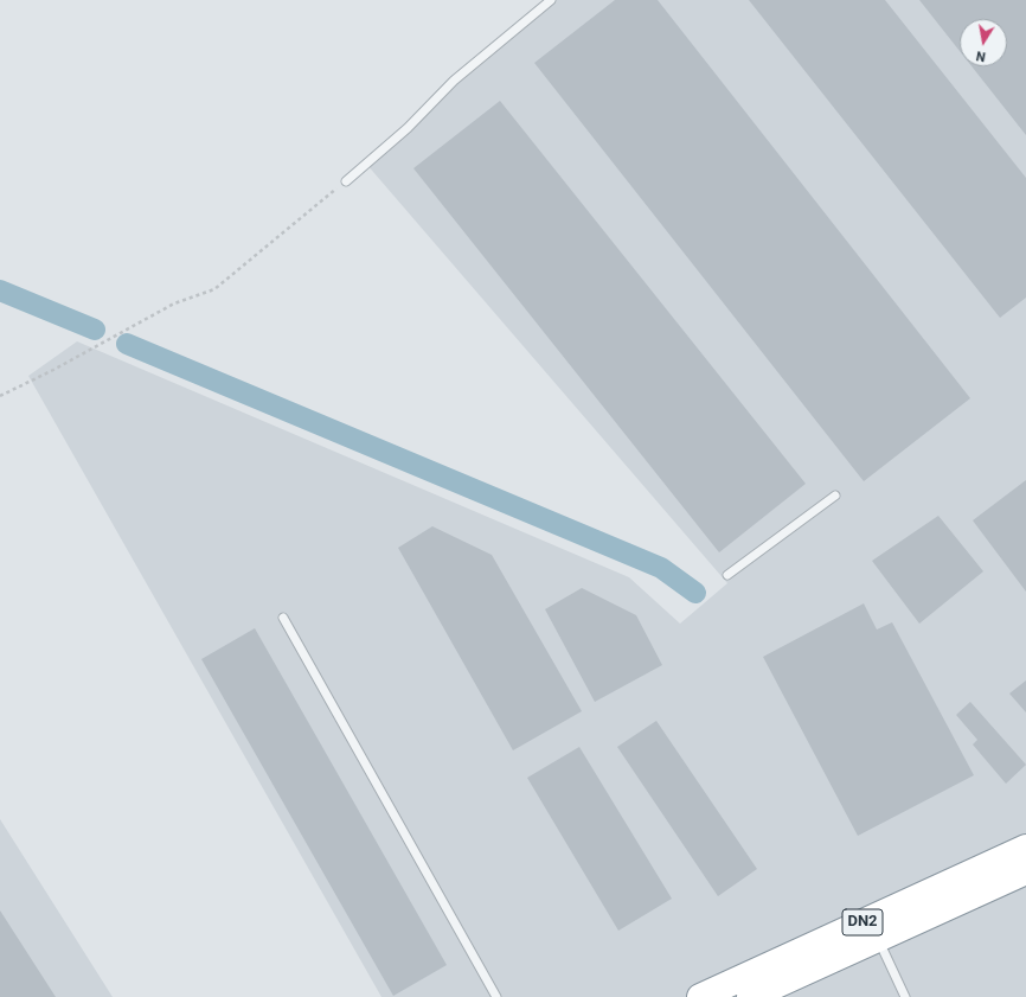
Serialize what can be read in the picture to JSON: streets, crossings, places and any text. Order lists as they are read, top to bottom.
{
  "streets": {
    "highway": ["DN2"]
  },
  "north": "bottom"
}
